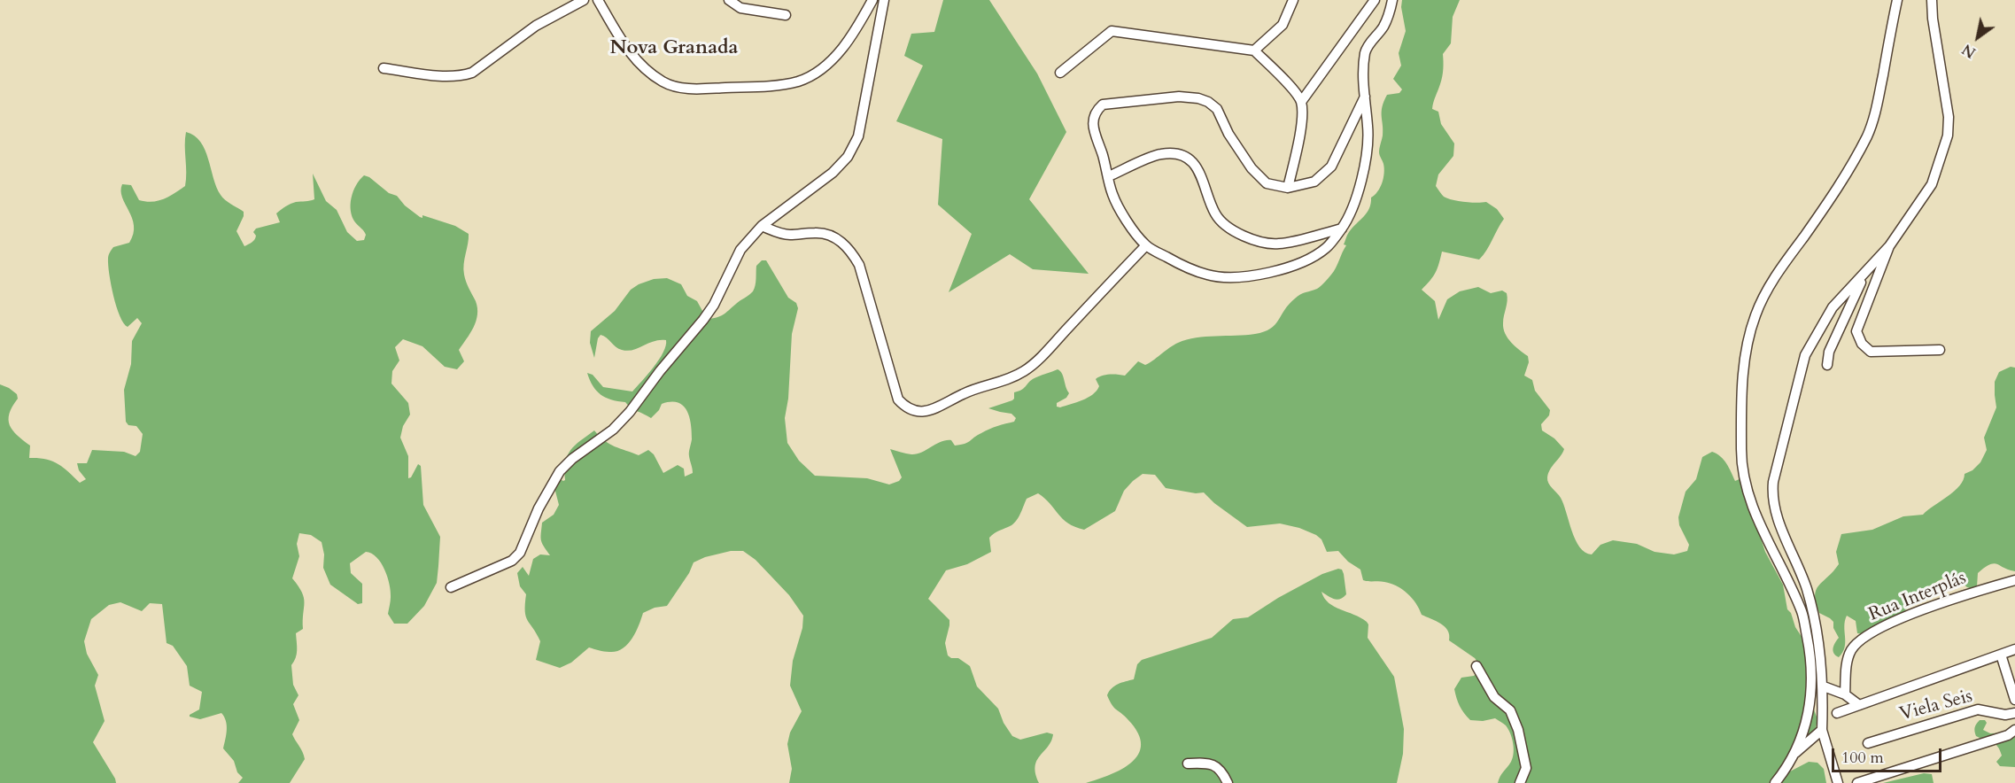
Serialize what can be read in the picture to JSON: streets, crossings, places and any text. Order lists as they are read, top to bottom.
{
  "streets": {
    "street": ["Rua Interplás", "Viela Seis"]
  },
  "districts": ["Nova Granada"],
  "scale_bar": "100 m",
  "north": "bottom left"
}
